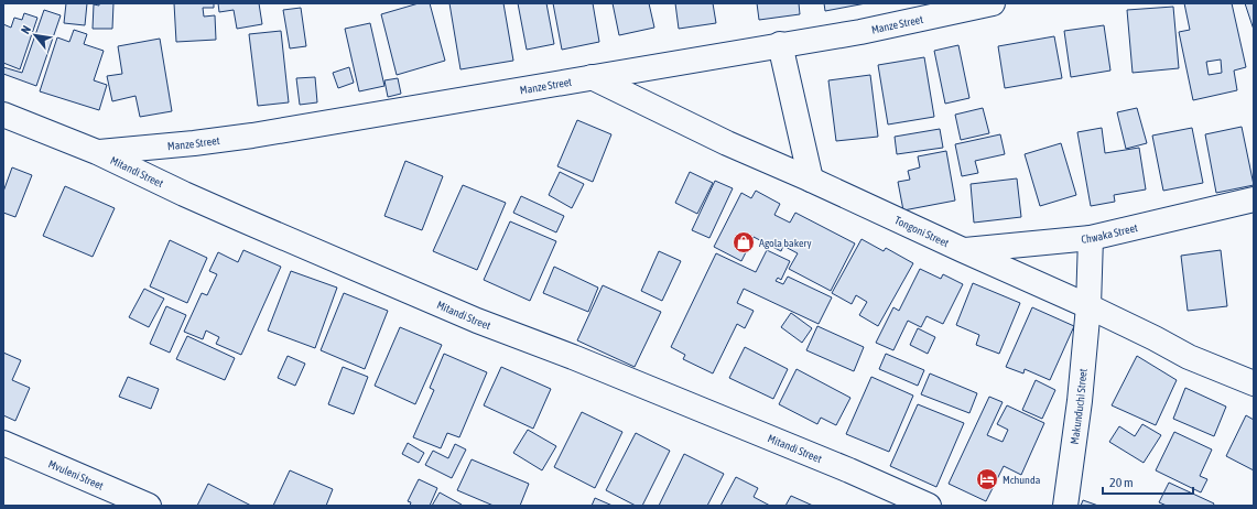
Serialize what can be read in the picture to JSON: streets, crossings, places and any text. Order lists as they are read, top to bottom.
{
  "streets": {
    "street": [
      "Manze Street",
      "Mitandi Street",
      "Tongoni Street",
      "Chwaka Street",
      "Makunduchi Street",
      "Mvuleni Street"
    ]
  },
  "crossings": [
    ["Manze Street", "Mitandi Street"],
    ["Manze Street", "Tongoni Street"],
    ["Tongoni Street", "Chwaka Street"],
    ["Tongoni Street", "Makunduchi Street"],
    ["Chwaka Street", "Makunduchi Street"]
  ],
  "places": {
    "shop": ["Agola bakery"],
    "hotel": ["Mchunda"]
  },
  "scale_bar": "20 m",
  "north": "top left"
}
